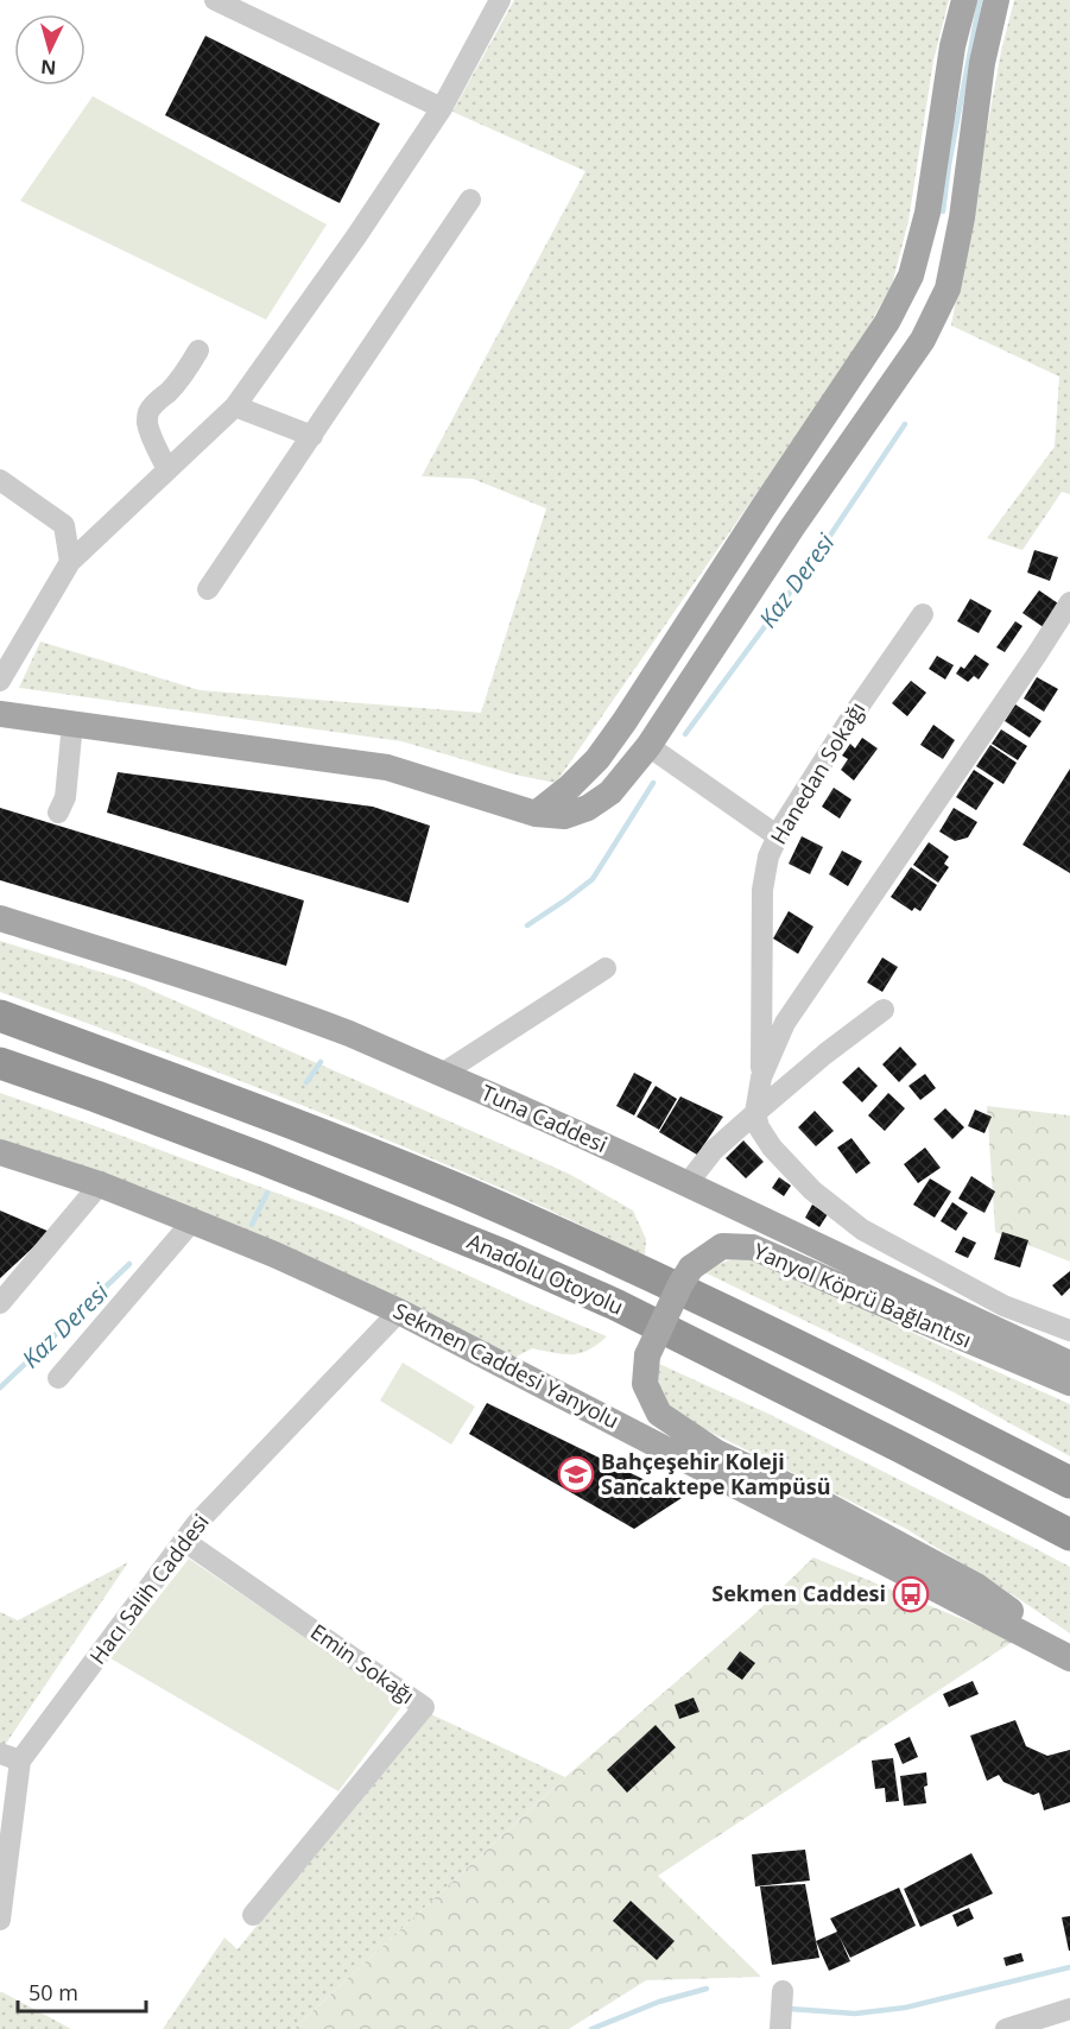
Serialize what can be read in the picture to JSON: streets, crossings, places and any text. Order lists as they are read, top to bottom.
{
  "streets": {
    "highway": ["Anadolu Otoyolu"],
    "main road": ["Tuna Caddesi", "Yanyol Köprü Bağlantısı", "Sekmen Caddesi Yanyolu"],
    "street": ["Hanedan Sokağı", "Hacı Salih Caddesi", "Emin Sokağı"]
  },
  "crossings": [
    ["Yanyol Köprü Bağlantısı", "Sekmen Caddesi Yanyolu"],
    ["Sekmen Caddesi Yanyolu", "Hacı Salih Caddesi"],
    ["Hacı Salih Caddesi", "Emin Sokağı"]
  ],
  "water": ["Kaz Deresi"],
  "places": {
    "school or university": ["Bahçeşehir Koleji Sancaktepe Kampüsü"],
    "bus stop": ["Sekmen Caddesi"]
  },
  "scale_bar": "50 m",
  "north": "bottom"
}
